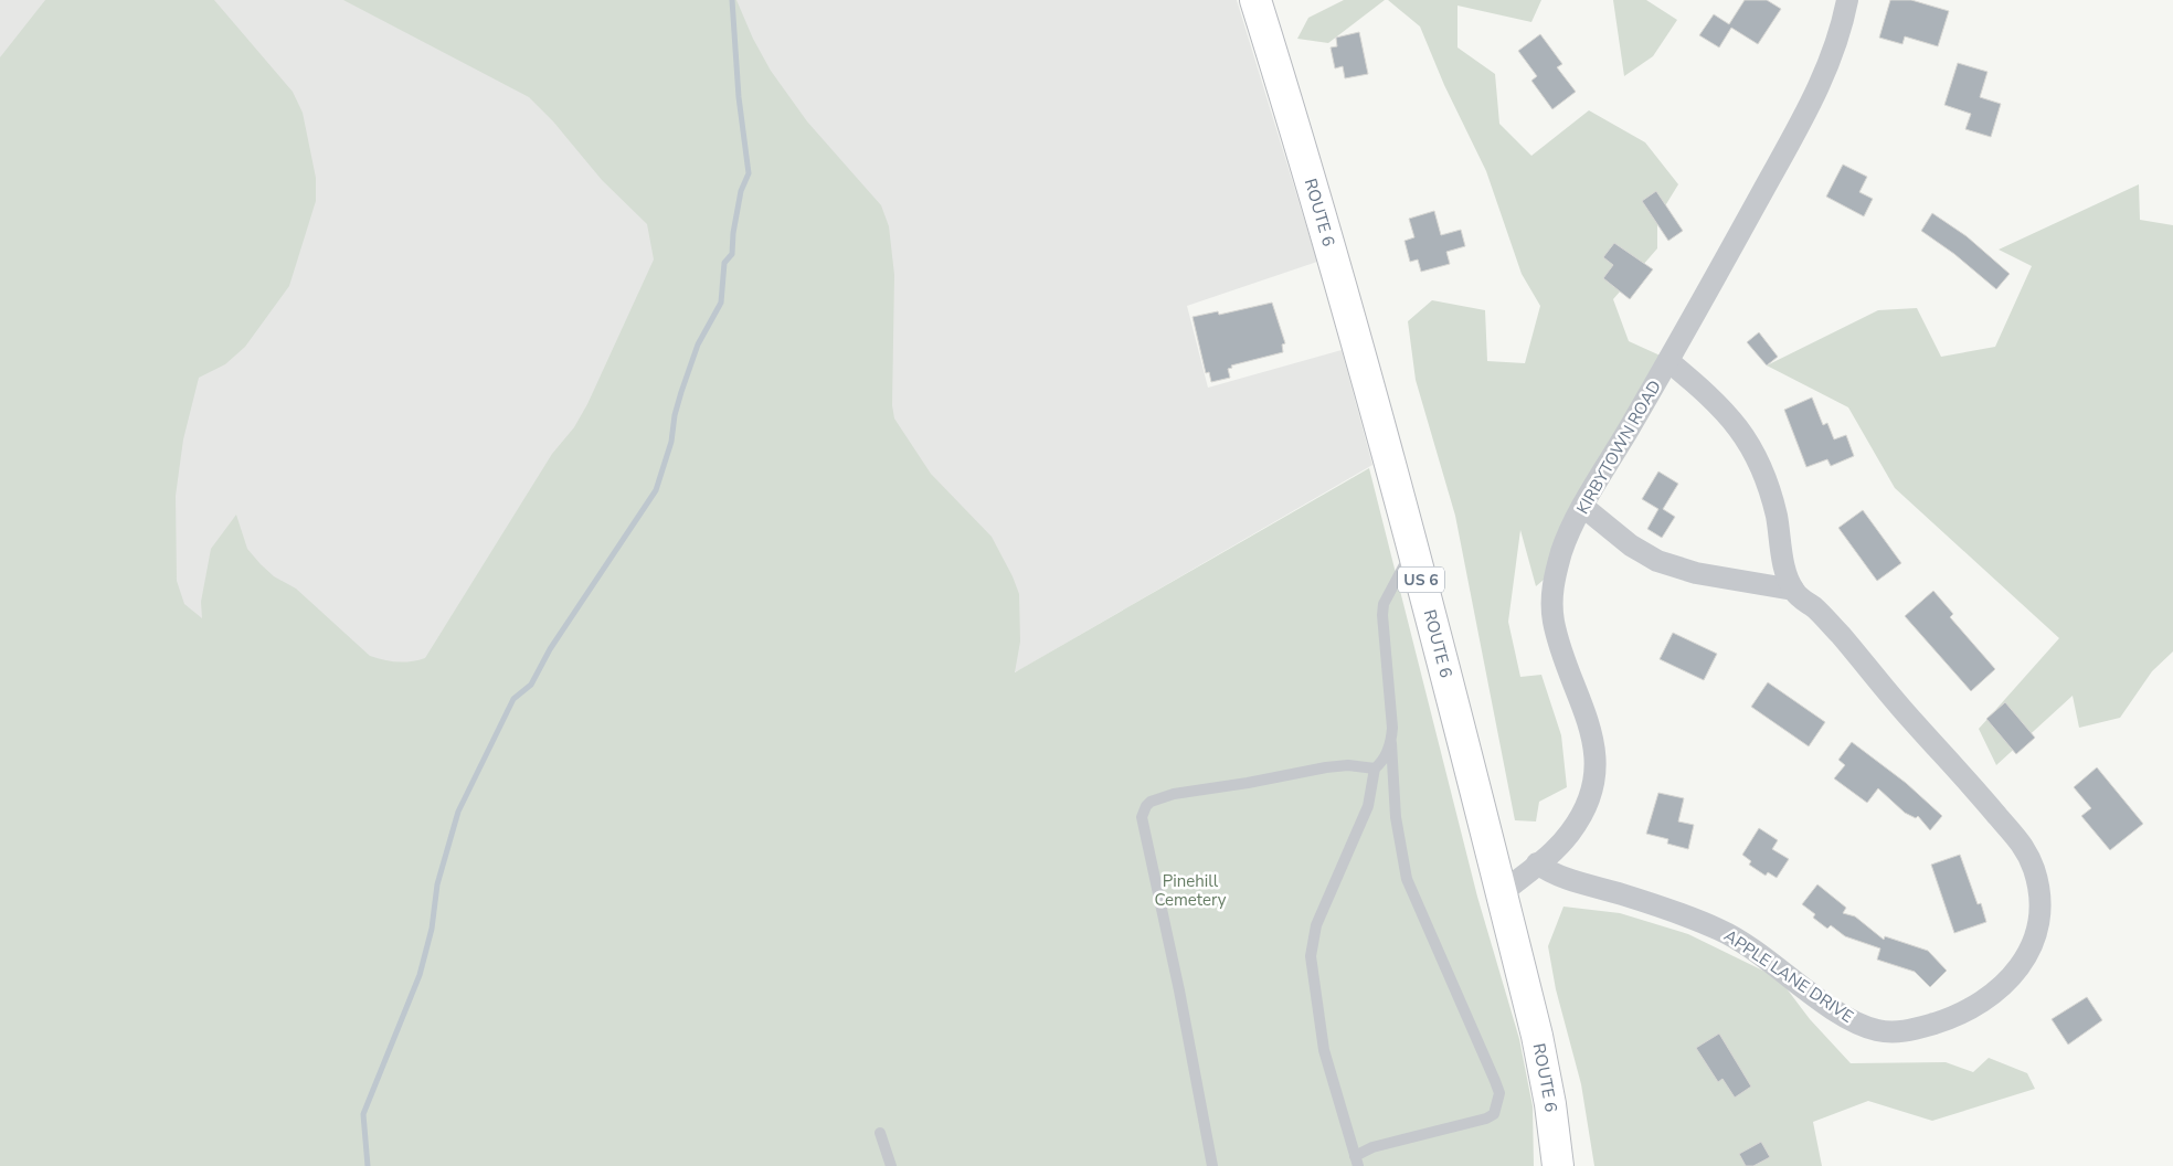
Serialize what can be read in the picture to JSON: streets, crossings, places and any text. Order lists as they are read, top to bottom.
{
  "streets": {
    "main road": ["ROUTE 6", "US 6"],
    "street": ["KIRBYTOWN ROAD", "APPLE LANE DRIVE"]
  },
  "crossings": [
    ["ROUTE 6", "KIRBYTOWN ROAD"],
    ["KIRBYTOWN ROAD", "APPLE LANE DRIVE"]
  ],
  "parks": ["Pinehill Cemetery"]
}
